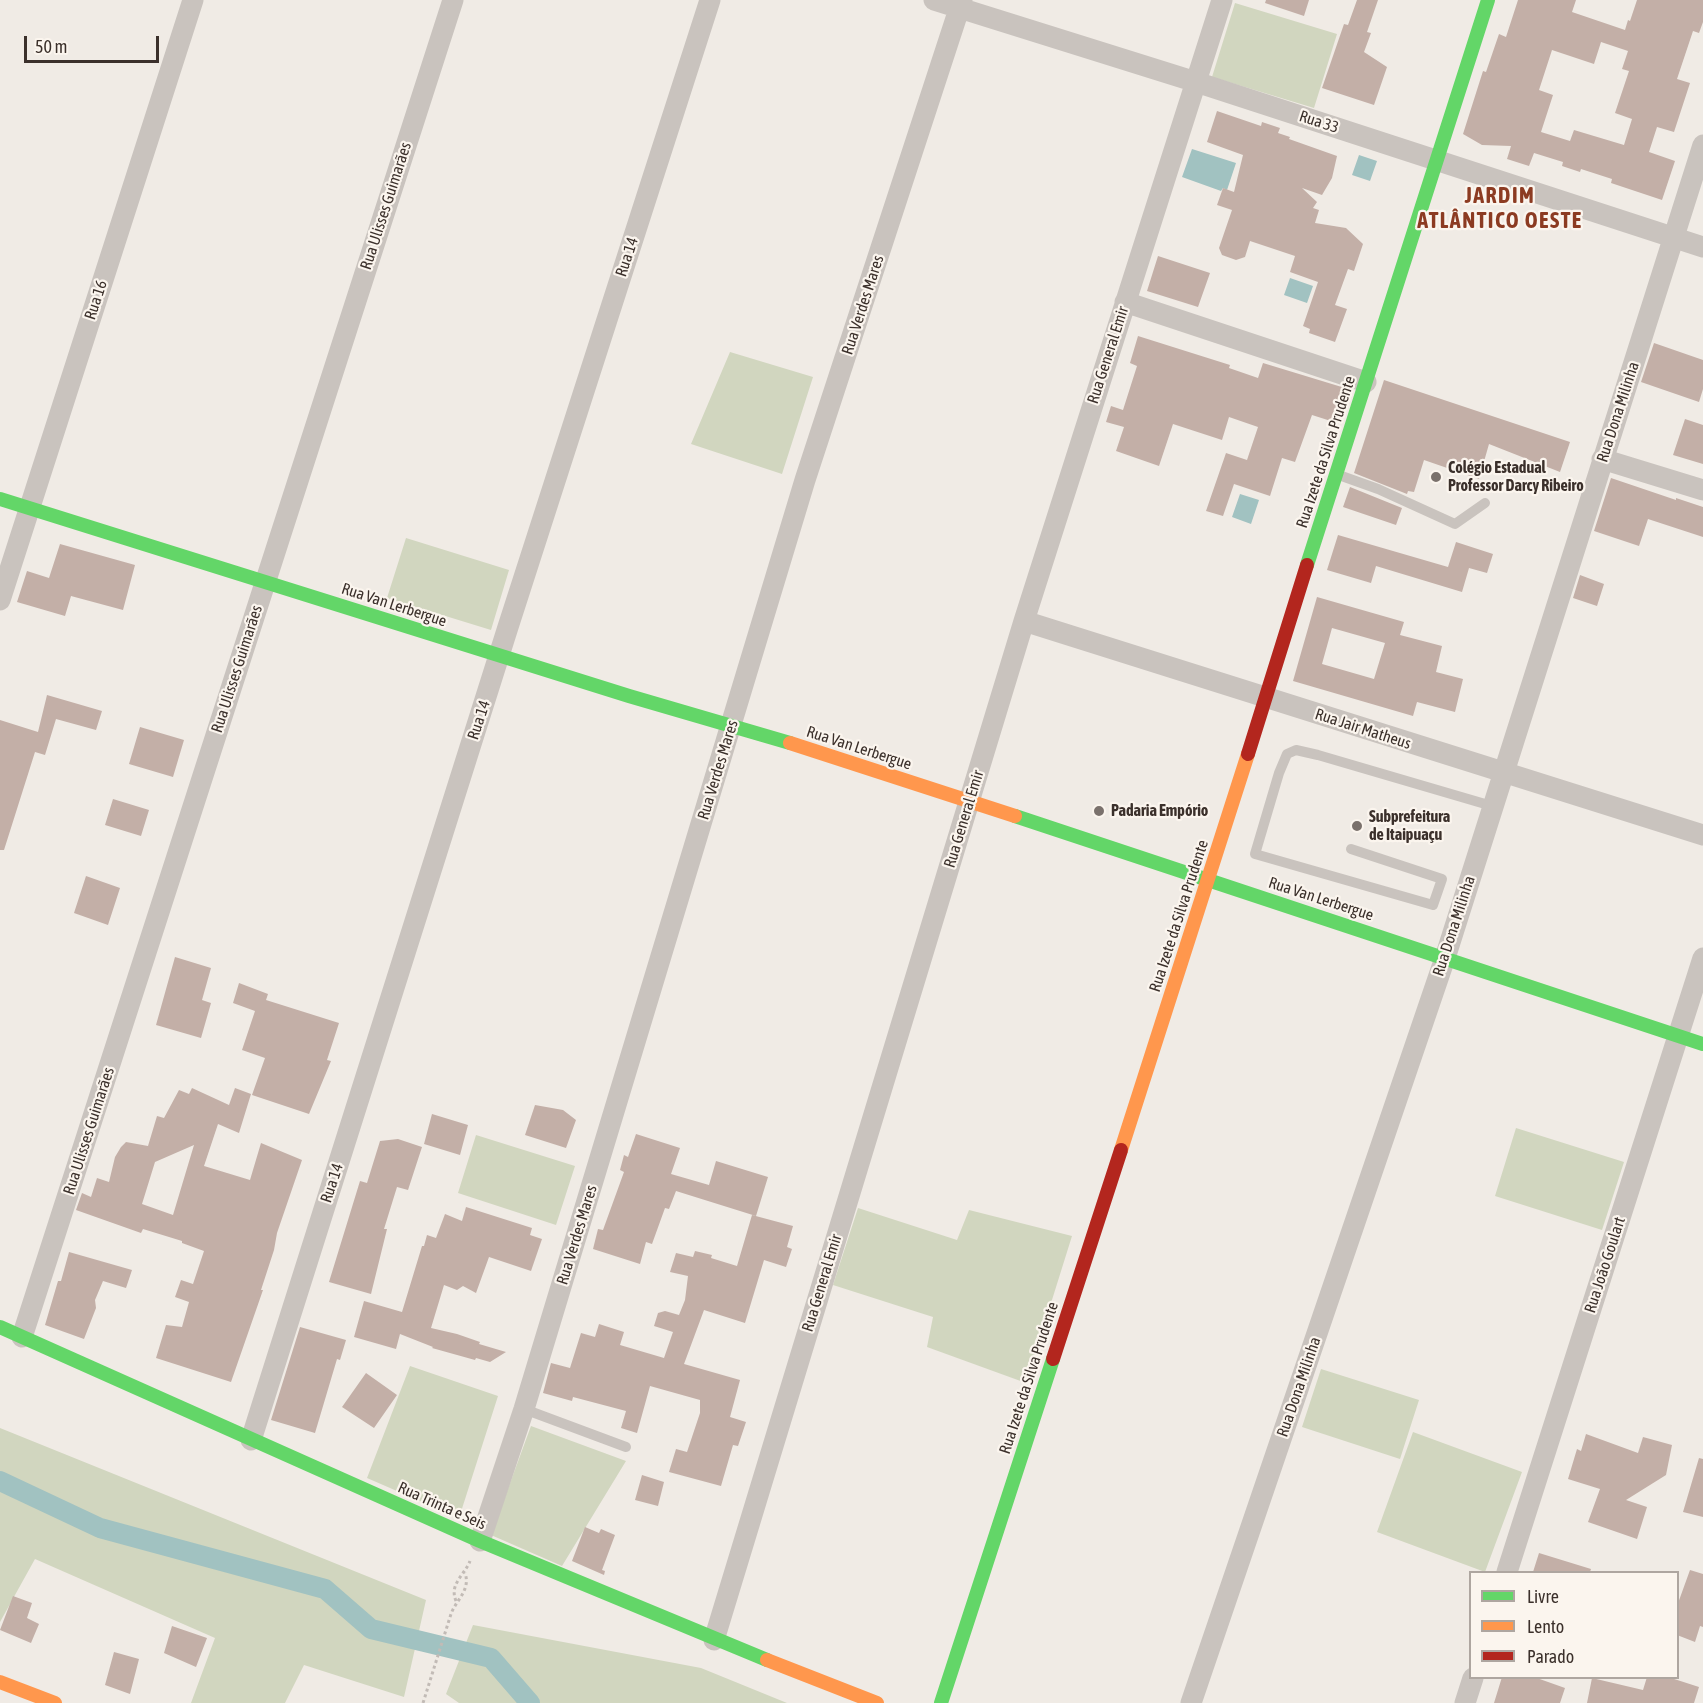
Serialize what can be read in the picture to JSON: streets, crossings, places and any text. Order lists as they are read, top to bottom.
{
  "streets": {
    "street": [
      "Rua 33",
      "Rua Ulisses Guimarães",
      "Rua 14",
      "Rua 16",
      "Rua Verdes Mares",
      "Rua General Emir",
      "Rua Dona Milinha",
      "Rua Izete da Silva Prudente",
      "Rua Van Lerbergue",
      "Rua Jair Matheus",
      "Rua João Goulart",
      "Rua Trinta e Seis"
    ]
  },
  "crossings": [
    ["Rua 33", "Rua Verdes Mares"],
    ["Rua 33", "Rua General Emir"],
    ["Rua 33", "Rua Dona Milinha"],
    ["Rua 33", "Rua Izete da Silva Prudente"],
    ["Rua Ulisses Guimarães", "Rua Van Lerbergue"],
    ["Rua Ulisses Guimarães", "Rua Trinta e Seis"],
    ["Rua 14", "Rua Van Lerbergue"],
    ["Rua 14", "Rua Trinta e Seis"],
    ["Rua 16", "Rua Van Lerbergue"],
    ["Rua Verdes Mares", "Rua Van Lerbergue"],
    ["Rua Verdes Mares", "Rua Trinta e Seis"],
    ["Rua General Emir", "Rua Van Lerbergue"],
    ["Rua General Emir", "Rua Jair Matheus"],
    ["Rua General Emir", "Rua Trinta e Seis"],
    ["Rua Dona Milinha", "Rua Van Lerbergue"],
    ["Rua Dona Milinha", "Rua Jair Matheus"],
    ["Rua Izete da Silva Prudente", "Rua Van Lerbergue"],
    ["Rua Izete da Silva Prudente", "Rua Jair Matheus"],
    ["Rua Van Lerbergue", "Rua João Goulart"]
  ],
  "districts": ["JARDIM ATLÂNTICO OESTE"],
  "places": ["Colégio Estadual Professor Darcy Ribeiro", "Padaria Empório", "Subprefeitura de Itaipuaçu"],
  "legend": ["Livre", "Lento", "Parado"],
  "scale_bar": "50 m"
}
